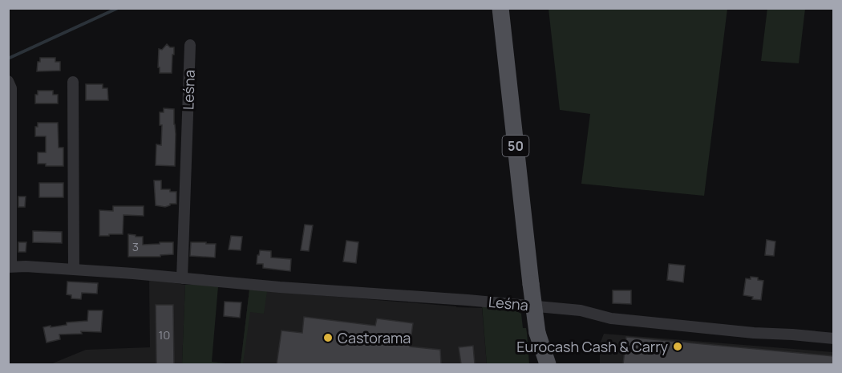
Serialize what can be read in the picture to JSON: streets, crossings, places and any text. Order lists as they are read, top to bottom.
{
  "streets": {
    "main road": ["50"],
    "street": ["Leśna"]
  },
  "places": ["Castorama", "Eurocash Cash & Carry"],
  "house_numbers": ["3", "10"]
}
